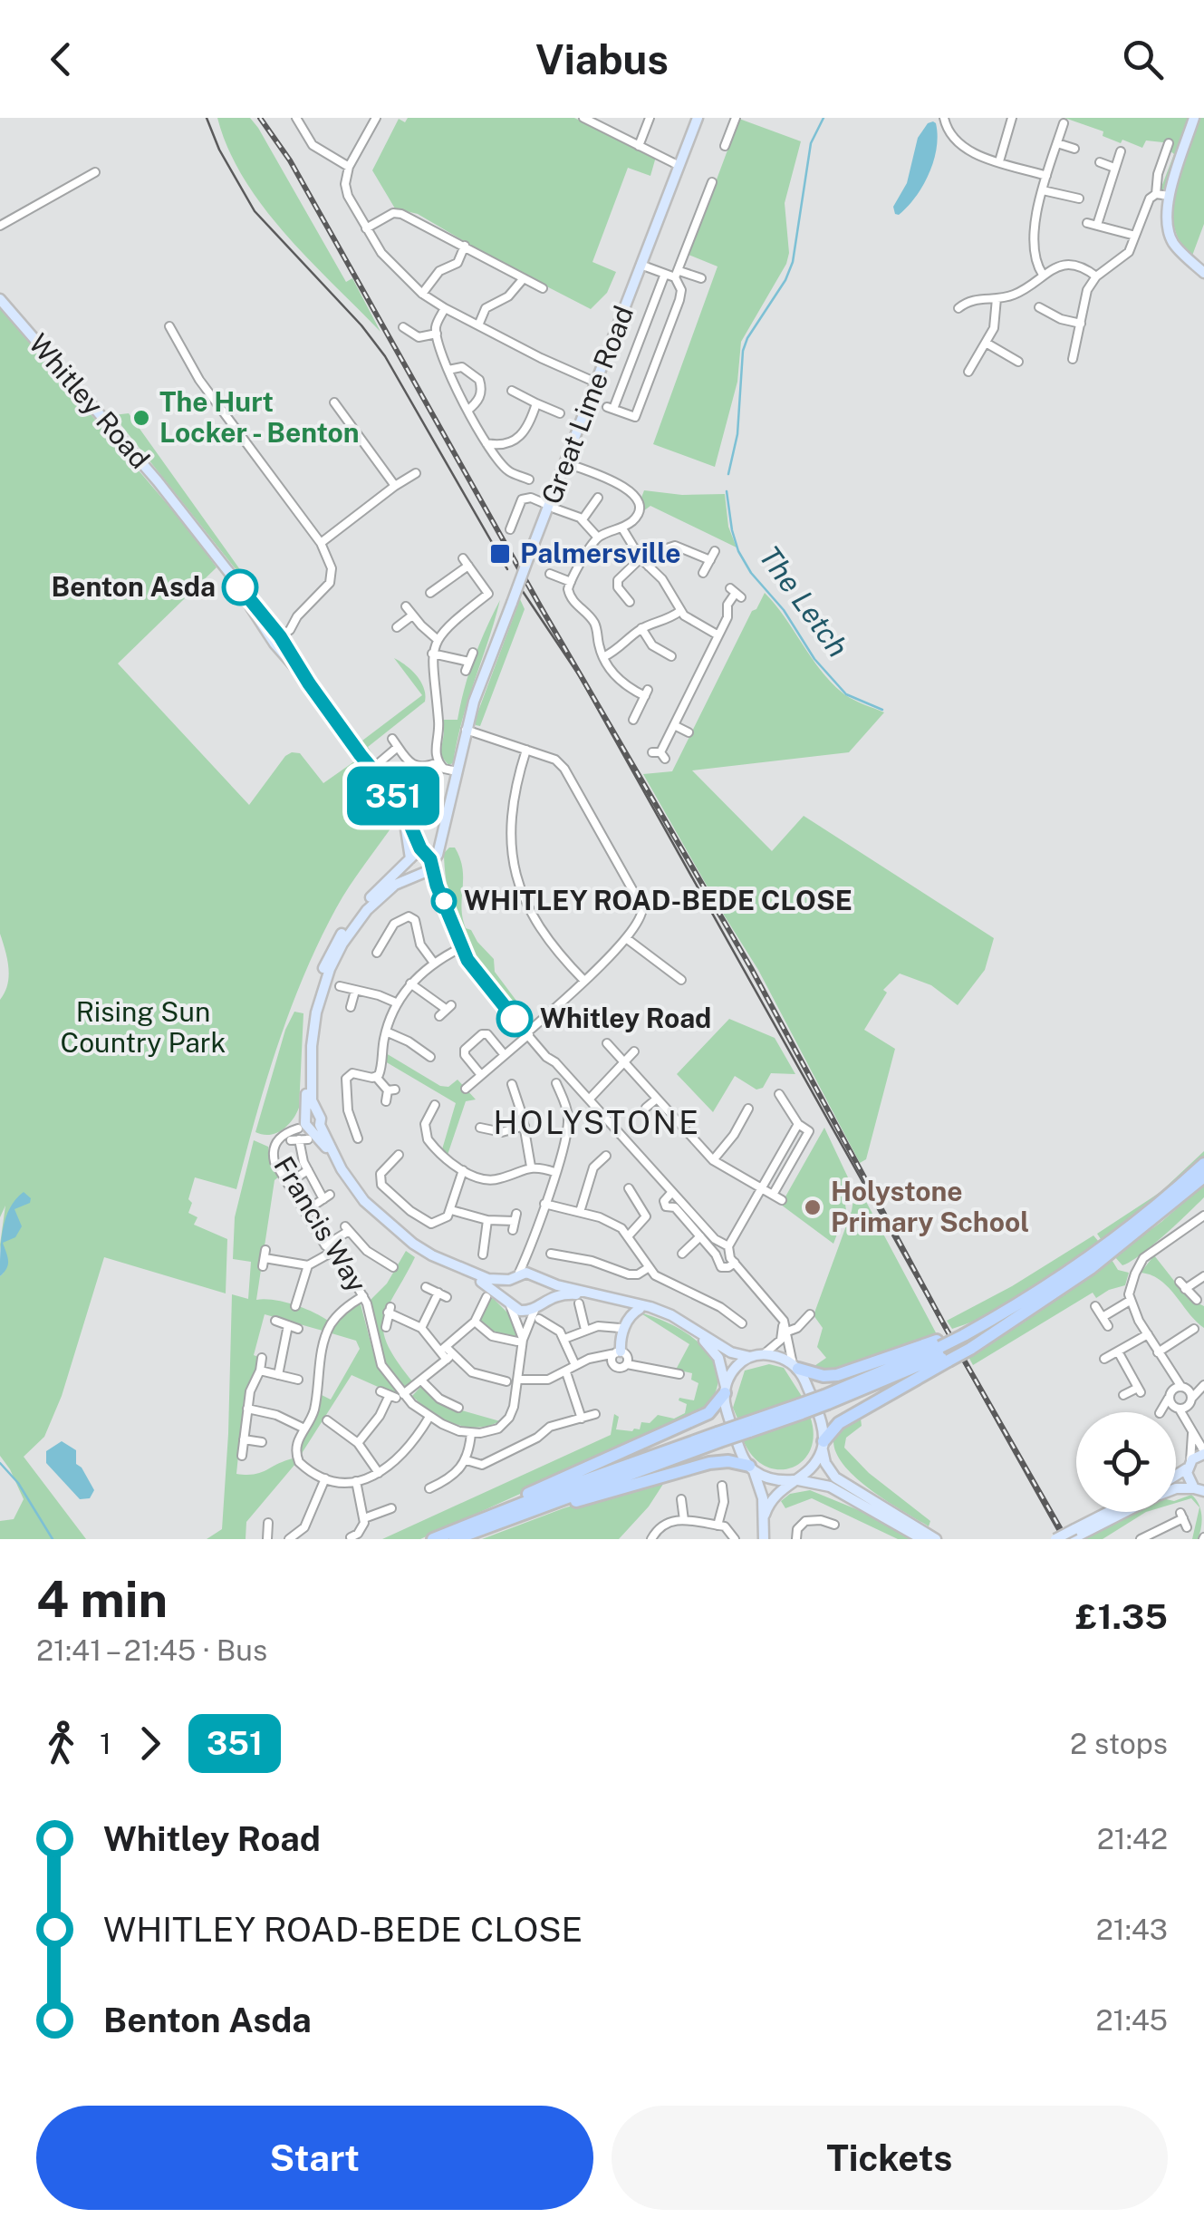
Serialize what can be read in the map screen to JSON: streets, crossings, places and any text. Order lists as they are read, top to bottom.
{
  "streets": {
    "main road": ["Whitley Road", "Great Lime Road"],
    "street": ["Francis Way"]
  },
  "crossings": [
    ["Whitley Road", "Great Lime Road"]
  ],
  "districts": ["HOLYSTONE"],
  "water": ["The Letch"],
  "parks": ["Rising Sun Country Park"],
  "places": {
    "other": [
      "The Hurt Locker - Benton",
      "Benton Asda",
      "WHITLEY ROAD-BEDE CLOSE",
      "Whitley Road",
      "Holystone Primary School"
    ],
    "transit": ["Palmersville"]
  },
  "lines": ["bus line 351"],
  "page": {
    "header": "Viabus",
    "on_map": "351",
    "heading": ["4 min", "21:41 – 21:45 · Bus", "£1.35"],
    "legs": ["1", "351", "2 stops"],
    "list": [
      {
        "name": "Whitley Road",
        "value": "21:42"
      },
      {
        "name": "WHITLEY ROAD-BEDE CLOSE",
        "value": "21:43"
      },
      {
        "name": "Benton Asda",
        "value": "21:45"
      }
    ],
    "buttons": ["Start", "Tickets"]
  }
}
